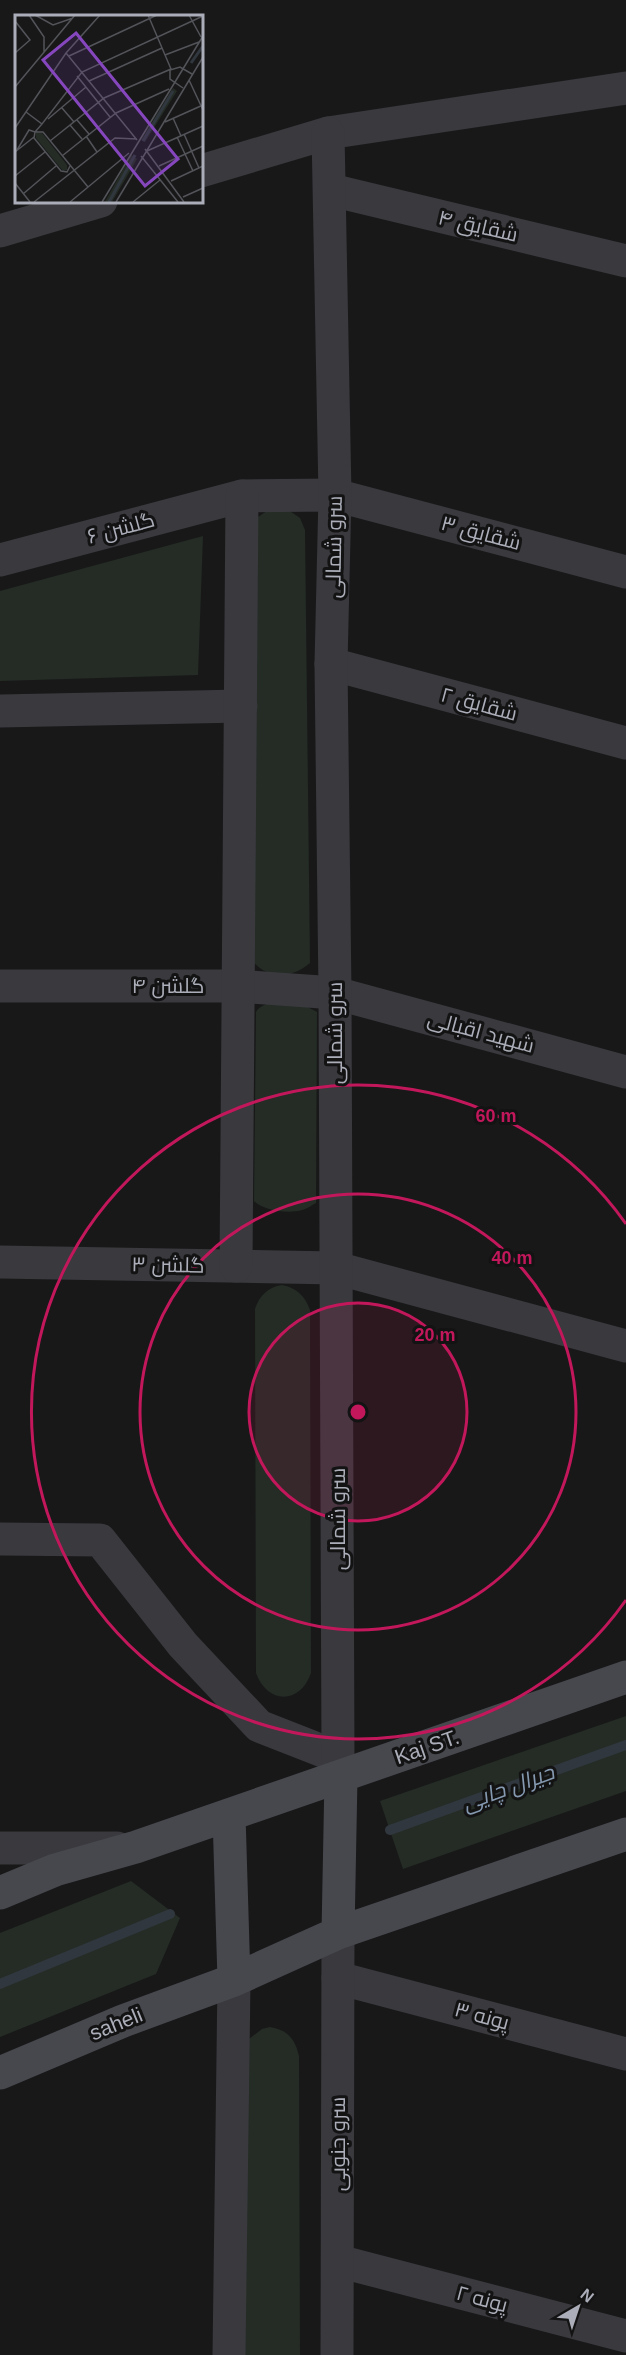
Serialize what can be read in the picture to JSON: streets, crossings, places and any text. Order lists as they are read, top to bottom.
{
  "streets": {
    "main road": ["سرو شمالی", "Kaj ST.", "saheli"],
    "street": [
      "شقایق ۴",
      "گلشن ۶",
      "شقایق ۳",
      "شقایق ۲",
      "گلشن ۴",
      "شهید اقبالی",
      "گلشن ۳",
      "پونه ۳",
      "سرو جنوبی",
      "پونه ۲"
    ]
  },
  "crossings": [
    ["شقایق ۴", "سرو شمالی"],
    ["گلشن ۶", "شقایق ۳"],
    ["شقایق ۳", "سرو شمالی"],
    ["سرو شمالی", "شقایق ۲"],
    ["سرو شمالی", "گلشن ۴"],
    ["سرو شمالی", "شهید اقبالی"],
    ["سرو شمالی", "گلشن ۳"],
    ["سرو شمالی", "Kaj ST."],
    ["سرو شمالی", "سرو جنوبی"],
    ["گلشن ۴", "شهید اقبالی"],
    ["پونه ۳", "سرو جنوبی"],
    ["سرو جنوبی", "پونه ۲"]
  ],
  "water": ["جیرال چایی"],
  "north": "top right",
  "rings": ["60 m", "40 m", "20 m"]
}
